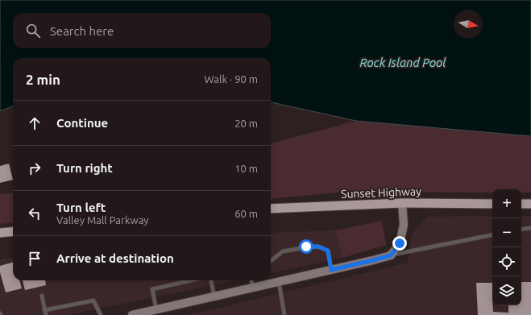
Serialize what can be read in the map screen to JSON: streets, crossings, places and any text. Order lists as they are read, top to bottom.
{
  "streets": {
    "highway": ["Sunset Highway"]
  },
  "water": ["Rock Island Pool"],
  "north": "right",
  "page": {
    "search": "Search here",
    "heading": ["2 min", "Walk · 90 m"],
    "list": [
      ["Continue", "20 m"],
      ["Turn right", "10 m"],
      ["Turn left", "Valley Mall Parkway", "60 m"],
      "Arrive at destination"
    ],
    "map_buttons": ["+", "−"]
  }
}
